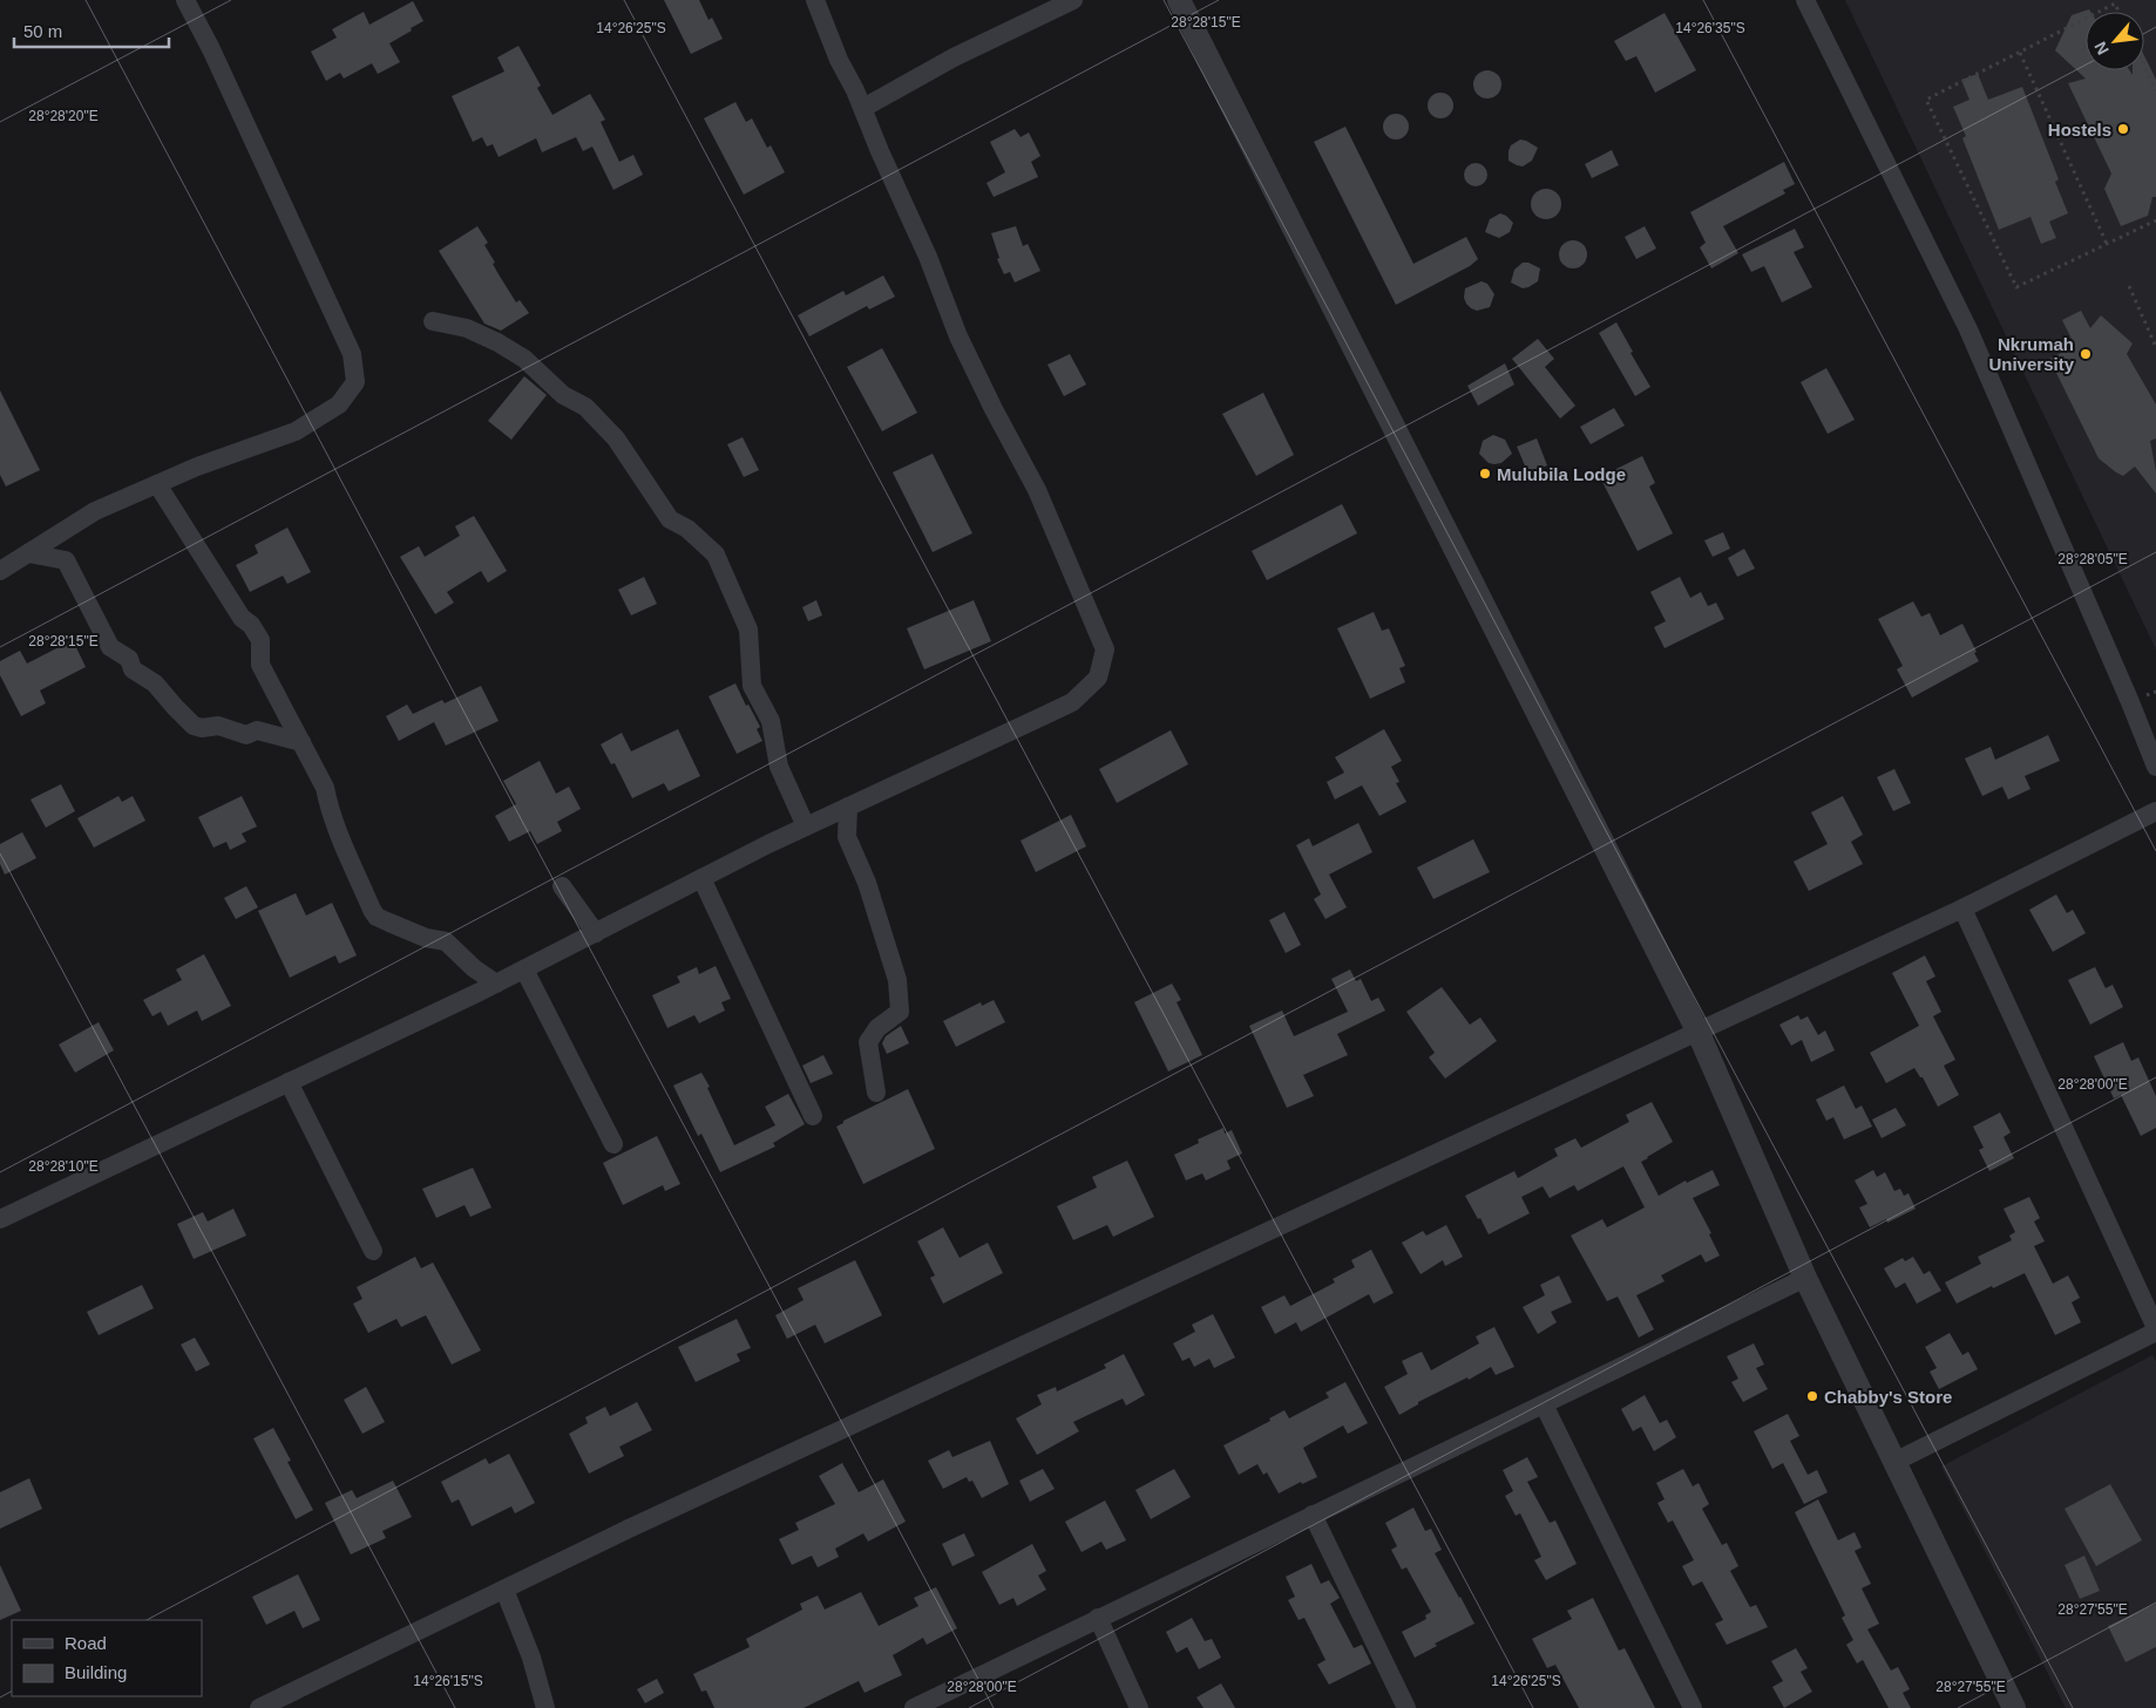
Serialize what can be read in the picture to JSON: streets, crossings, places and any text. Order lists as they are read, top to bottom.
{
  "places": [
    "Hostels",
    "Nkrumah University",
    "Mulubila Lodge",
    "Chabby's Store"
  ],
  "legend": ["Road", "Building"],
  "scale_bar": "50 m",
  "north": "bottom left",
  "coordinates": [
    "28°28'15\"E",
    "14°26'25\"S",
    "14°26'35\"S",
    "28°28'20\"E",
    "28°28'05\"E",
    "28°28'00\"E",
    "28°28'10\"E",
    "28°27'55\"E",
    "14°26'15\"S"
  ]
}
